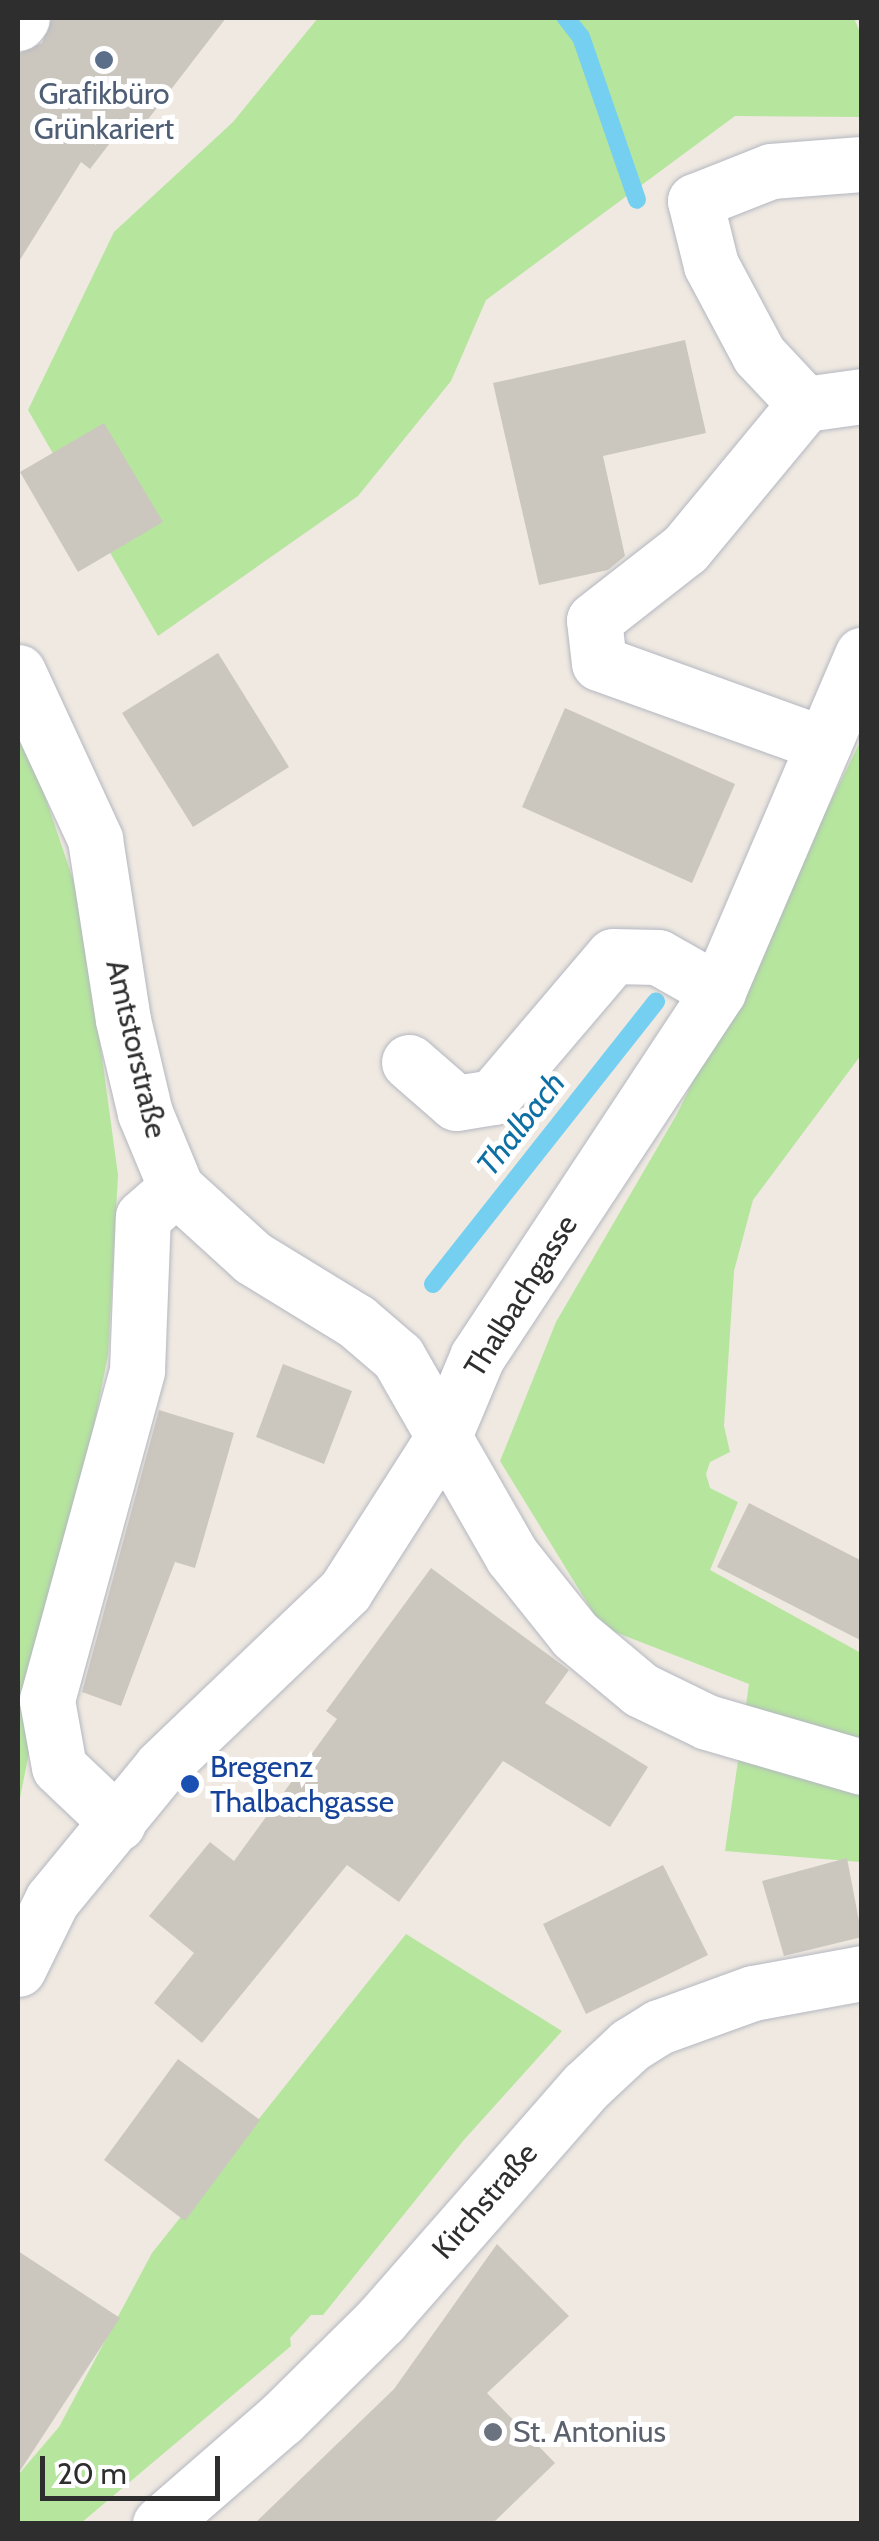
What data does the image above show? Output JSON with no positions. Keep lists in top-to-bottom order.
{
  "streets": {
    "street": ["Amtstorstraße", "Thalbachgasse", "Kirchstraße"]
  },
  "crossings": [
    ["Amtstorstraße", "Thalbachgasse"]
  ],
  "water": ["Thalbach"],
  "places": ["Grafikbüro Grünkariert", "Bregenz Thalbachgasse", "St. Antonius"],
  "scale_bar": "20 m"
}
